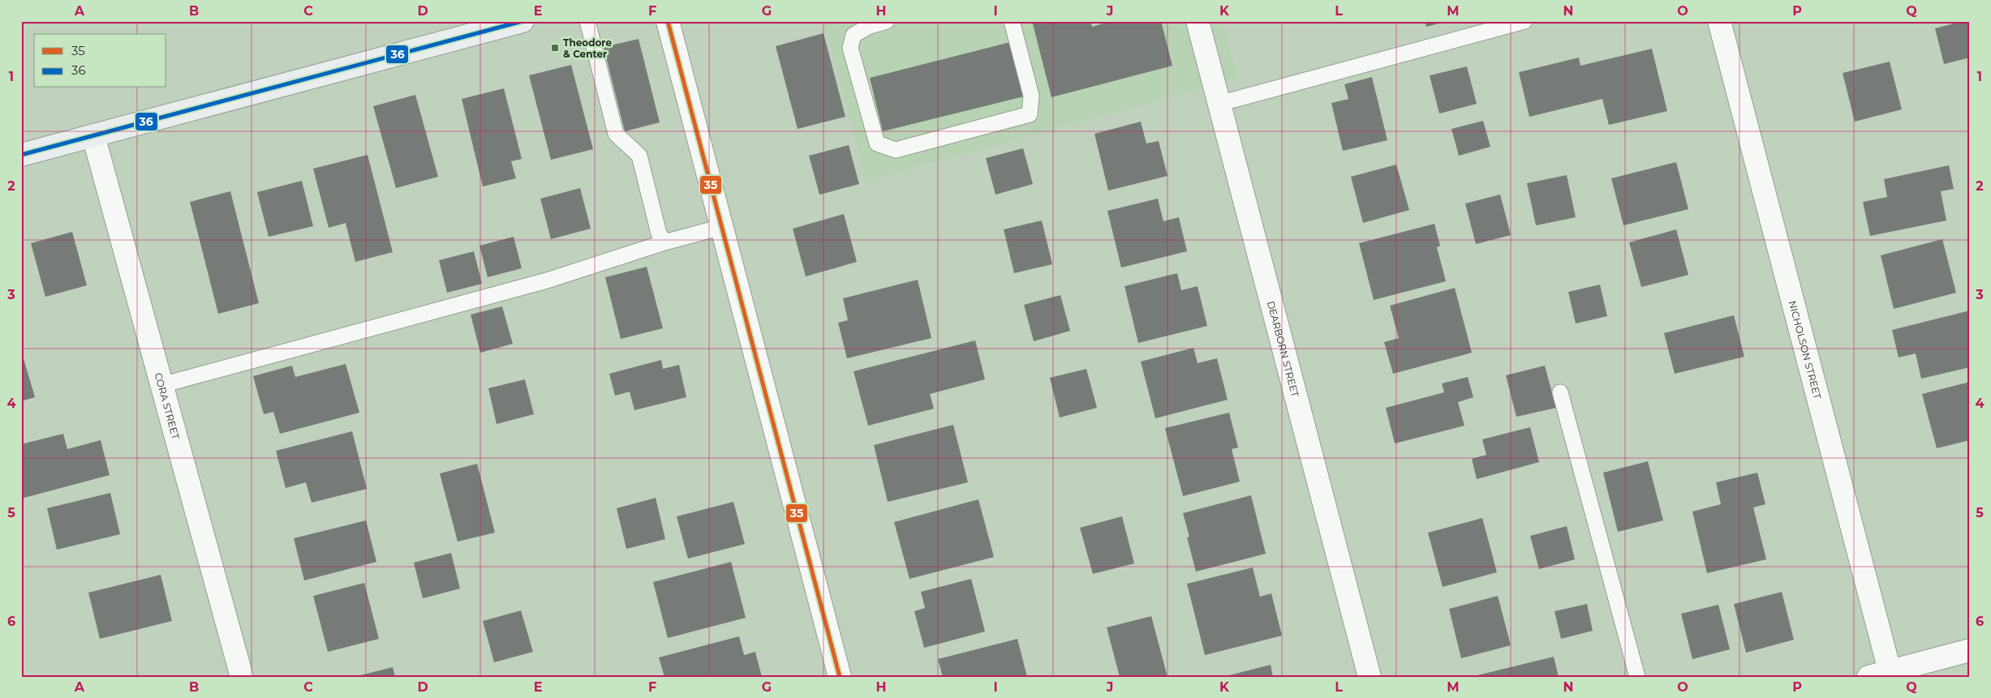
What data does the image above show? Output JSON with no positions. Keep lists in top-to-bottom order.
{
  "streets": {
    "street": ["DEARBORN STREET", "NICHOLSON STREET", "CORA STREET"]
  },
  "places": {
    "transit": ["Theodore & Center"]
  },
  "lines": ["transit line 35", "transit line 36"],
  "legend": ["35", "36"],
  "grid": {
    "columns": [
      "A",
      "B",
      "C",
      "D",
      "E",
      "F",
      "G",
      "H",
      "I",
      "J",
      "K",
      "L",
      "M",
      "N",
      "O",
      "P",
      "Q"
    ],
    "rows": [
      "1",
      "2",
      "3",
      "4",
      "5",
      "6"
    ]
  }
}
